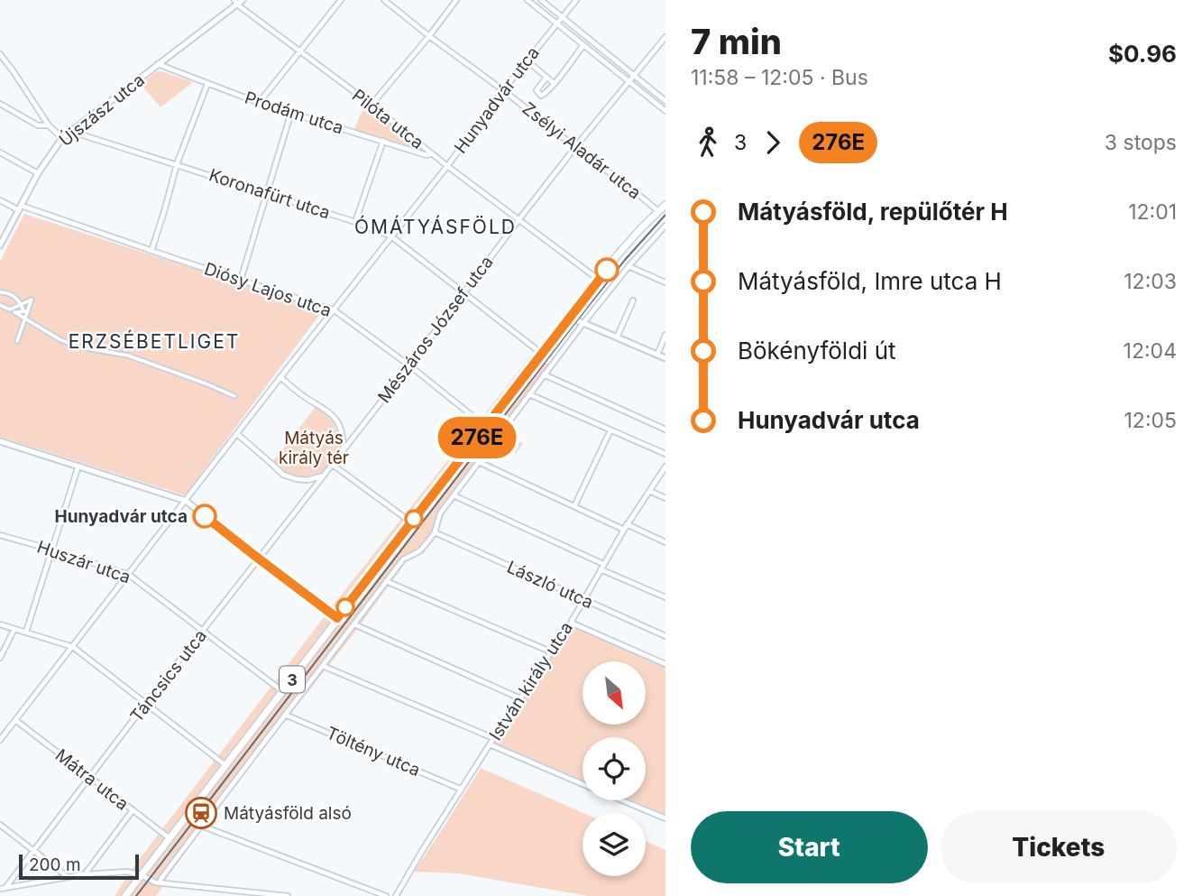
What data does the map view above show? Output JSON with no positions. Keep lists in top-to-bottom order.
{
  "streets": {
    "main road": ["3"],
    "street": [
      "Hunyadvár utca",
      "Újszász utca",
      "Prodám utca",
      "Pilóta utca",
      "Zsélyi Aladár utca",
      "Koronafürt utca",
      "Diósy Lajos utca",
      "Mészáros József utca",
      "Huszár utca",
      "László utca",
      "Táncsics utca",
      "István király utca",
      "Töltény utca",
      "Mátra utca"
    ]
  },
  "crossings": [
    ["Hunyadvár utca", "Pilóta utca"],
    ["Hunyadvár utca", "Zsélyi Aladár utca"],
    ["Hunyadvár utca", "Koronafürt utca"],
    ["Hunyadvár utca", "Diósy Lajos utca"],
    ["Hunyadvár utca", "Huszár utca"],
    ["Hunyadvár utca", "Mátra utca"],
    ["Újszász utca", "Prodám utca"],
    ["Újszász utca", "Pilóta utca"],
    ["Újszász utca", "Koronafürt utca"],
    ["Újszász utca", "Diósy Lajos utca"],
    ["Prodám utca", "Pilóta utca"],
    ["Pilóta utca", "Mészáros József utca"],
    ["Pilóta utca", "3"],
    ["Zsélyi Aladár utca", "Mészáros József utca"],
    ["Zsélyi Aladár utca", "3"],
    ["Koronafürt utca", "Mészáros József utca"],
    ["Koronafürt utca", "3"],
    ["Diósy Lajos utca", "Mészáros József utca"],
    ["Diósy Lajos utca", "3"],
    ["Mészáros József utca", "Táncsics utca"],
    ["Huszár utca", "Táncsics utca"],
    ["Huszár utca", "3"],
    ["László utca", "István király utca"],
    ["Táncsics utca", "Mátra utca"],
    ["3", "Mátra utca"],
    ["István király utca", "Töltény utca"]
  ],
  "districts": ["ÓMÁTYÁSFÖLD", "ERZSÉBETLIGET"],
  "parks": ["Mátyás király tér"],
  "places": {
    "other": ["Hunyadvár utca"],
    "station": ["Mátyásföld alsó"]
  },
  "lines": ["bus line 276E"],
  "scale_bar": "200 m",
  "north": "bottom right",
  "page": {
    "on_map": "276E",
    "heading": ["7 min", "11:58 – 12:05 · Bus", "$0.96"],
    "legs": ["3", "276E", "3 stops"],
    "list": [
      {
        "name": "Mátyásföld, repülőtér H",
        "value": "12:01"
      },
      {
        "name": "Mátyásföld, Imre utca H",
        "value": "12:03"
      },
      {
        "name": "Bökényföldi út",
        "value": "12:04"
      },
      {
        "name": "Hunyadvár utca",
        "value": "12:05"
      }
    ],
    "buttons": ["Start", "Tickets"],
    "scale": "200 m"
  }
}
